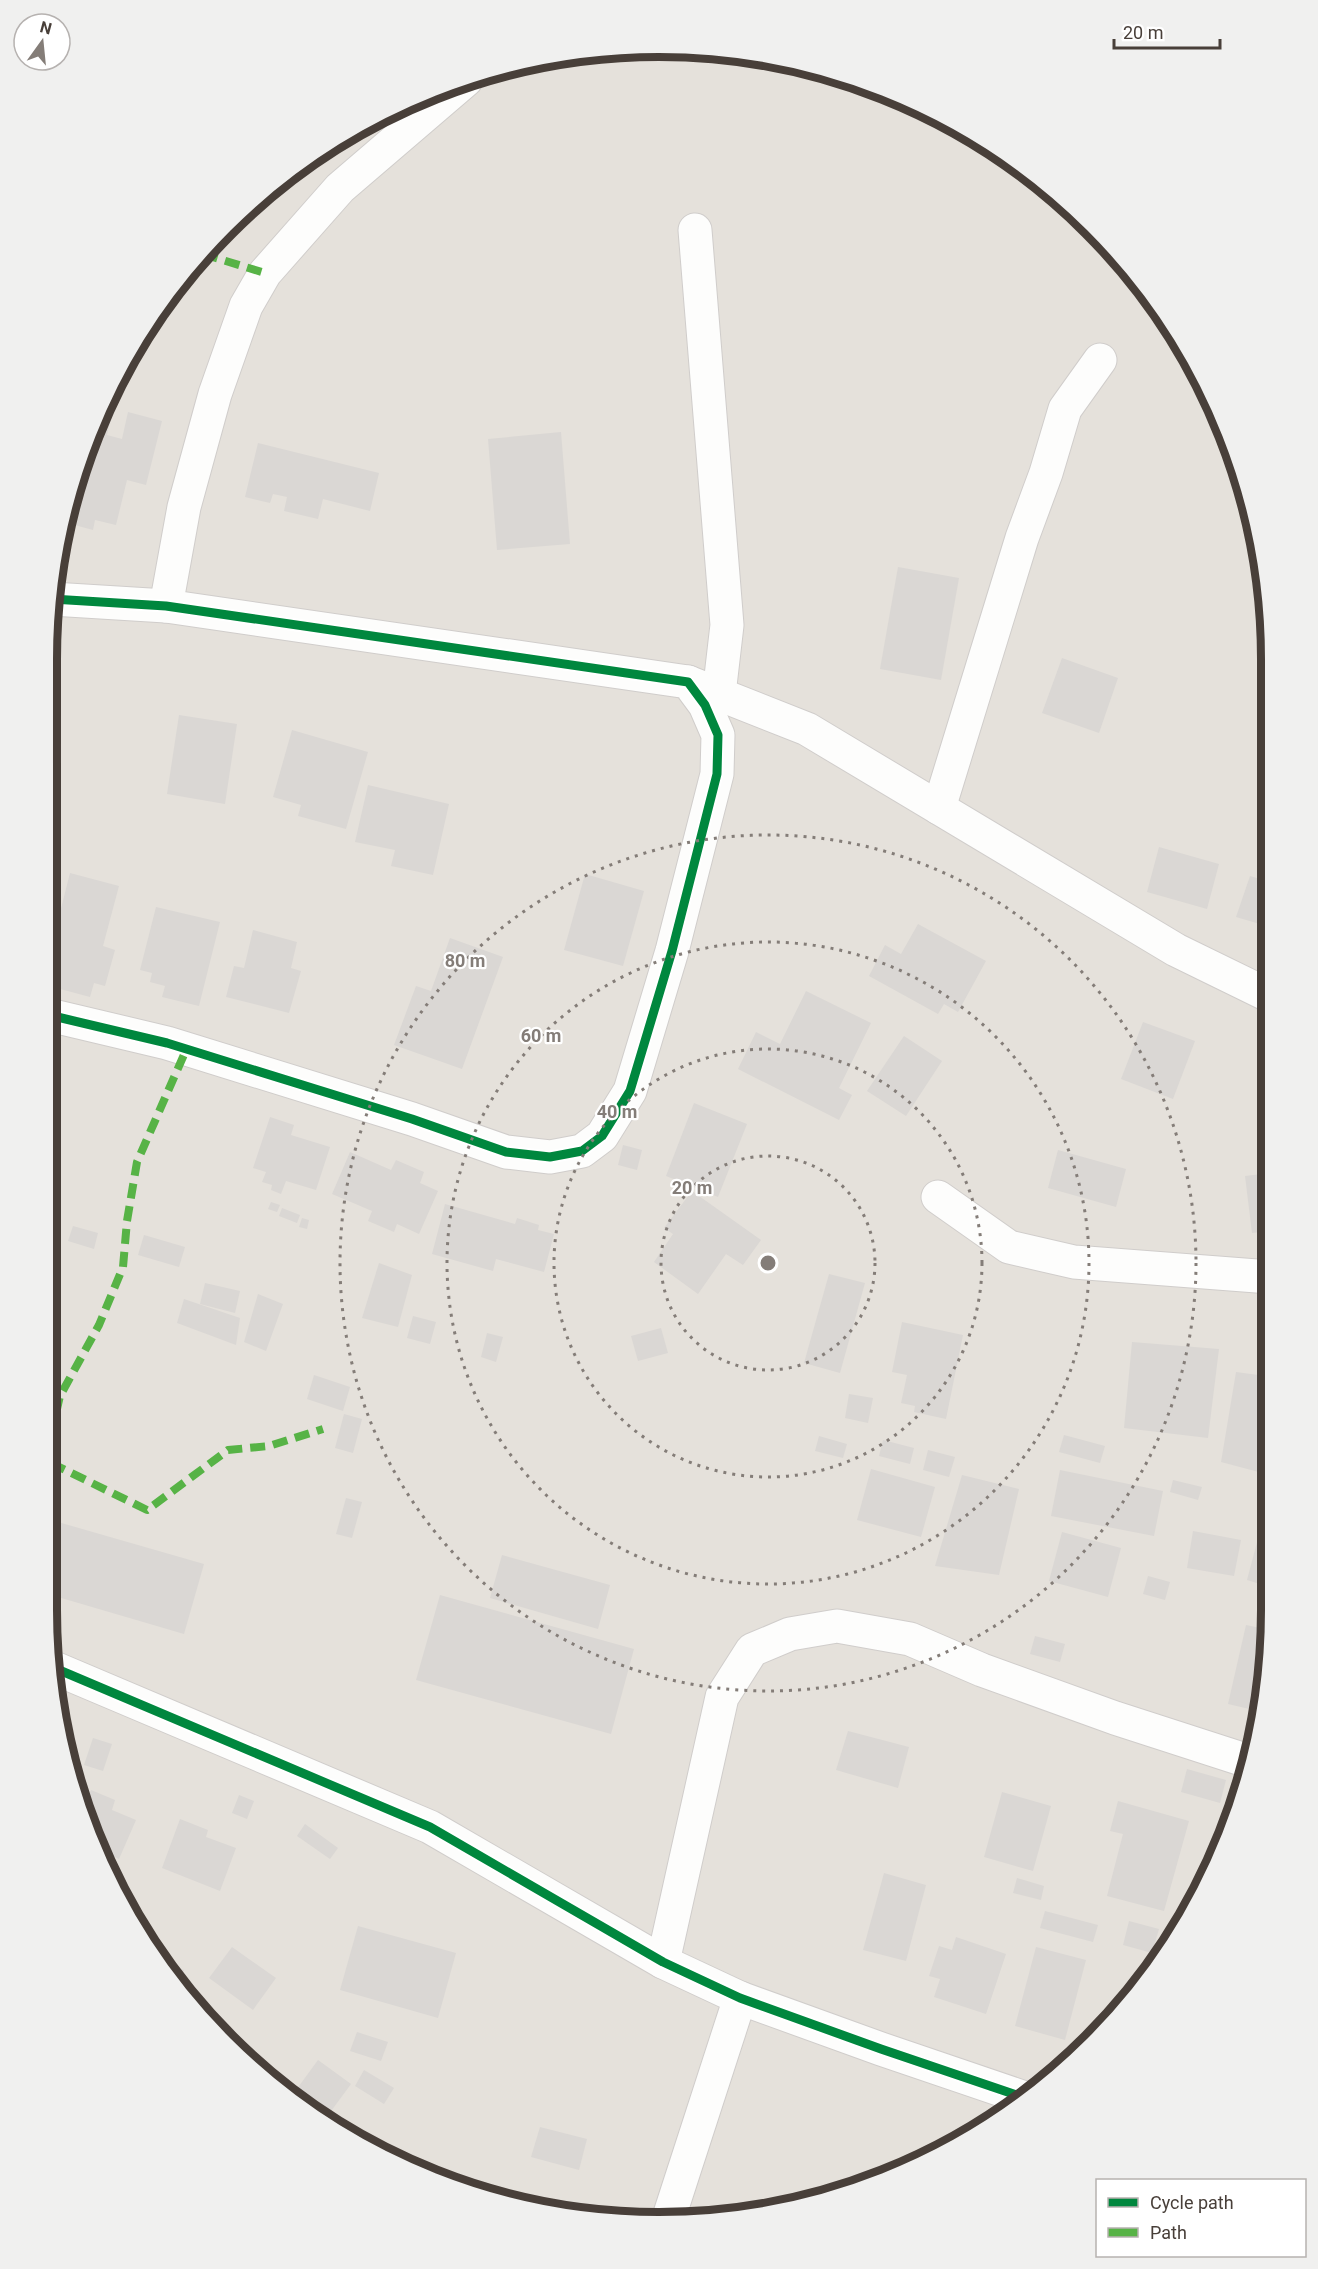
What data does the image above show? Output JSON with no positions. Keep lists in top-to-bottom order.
{
  "legend": ["Cycle path", "Path"],
  "scale_bar": "20 m",
  "north": "top",
  "rings": [
    "80 m",
    "60 m",
    "40 m",
    "20 m"
  ]
}
